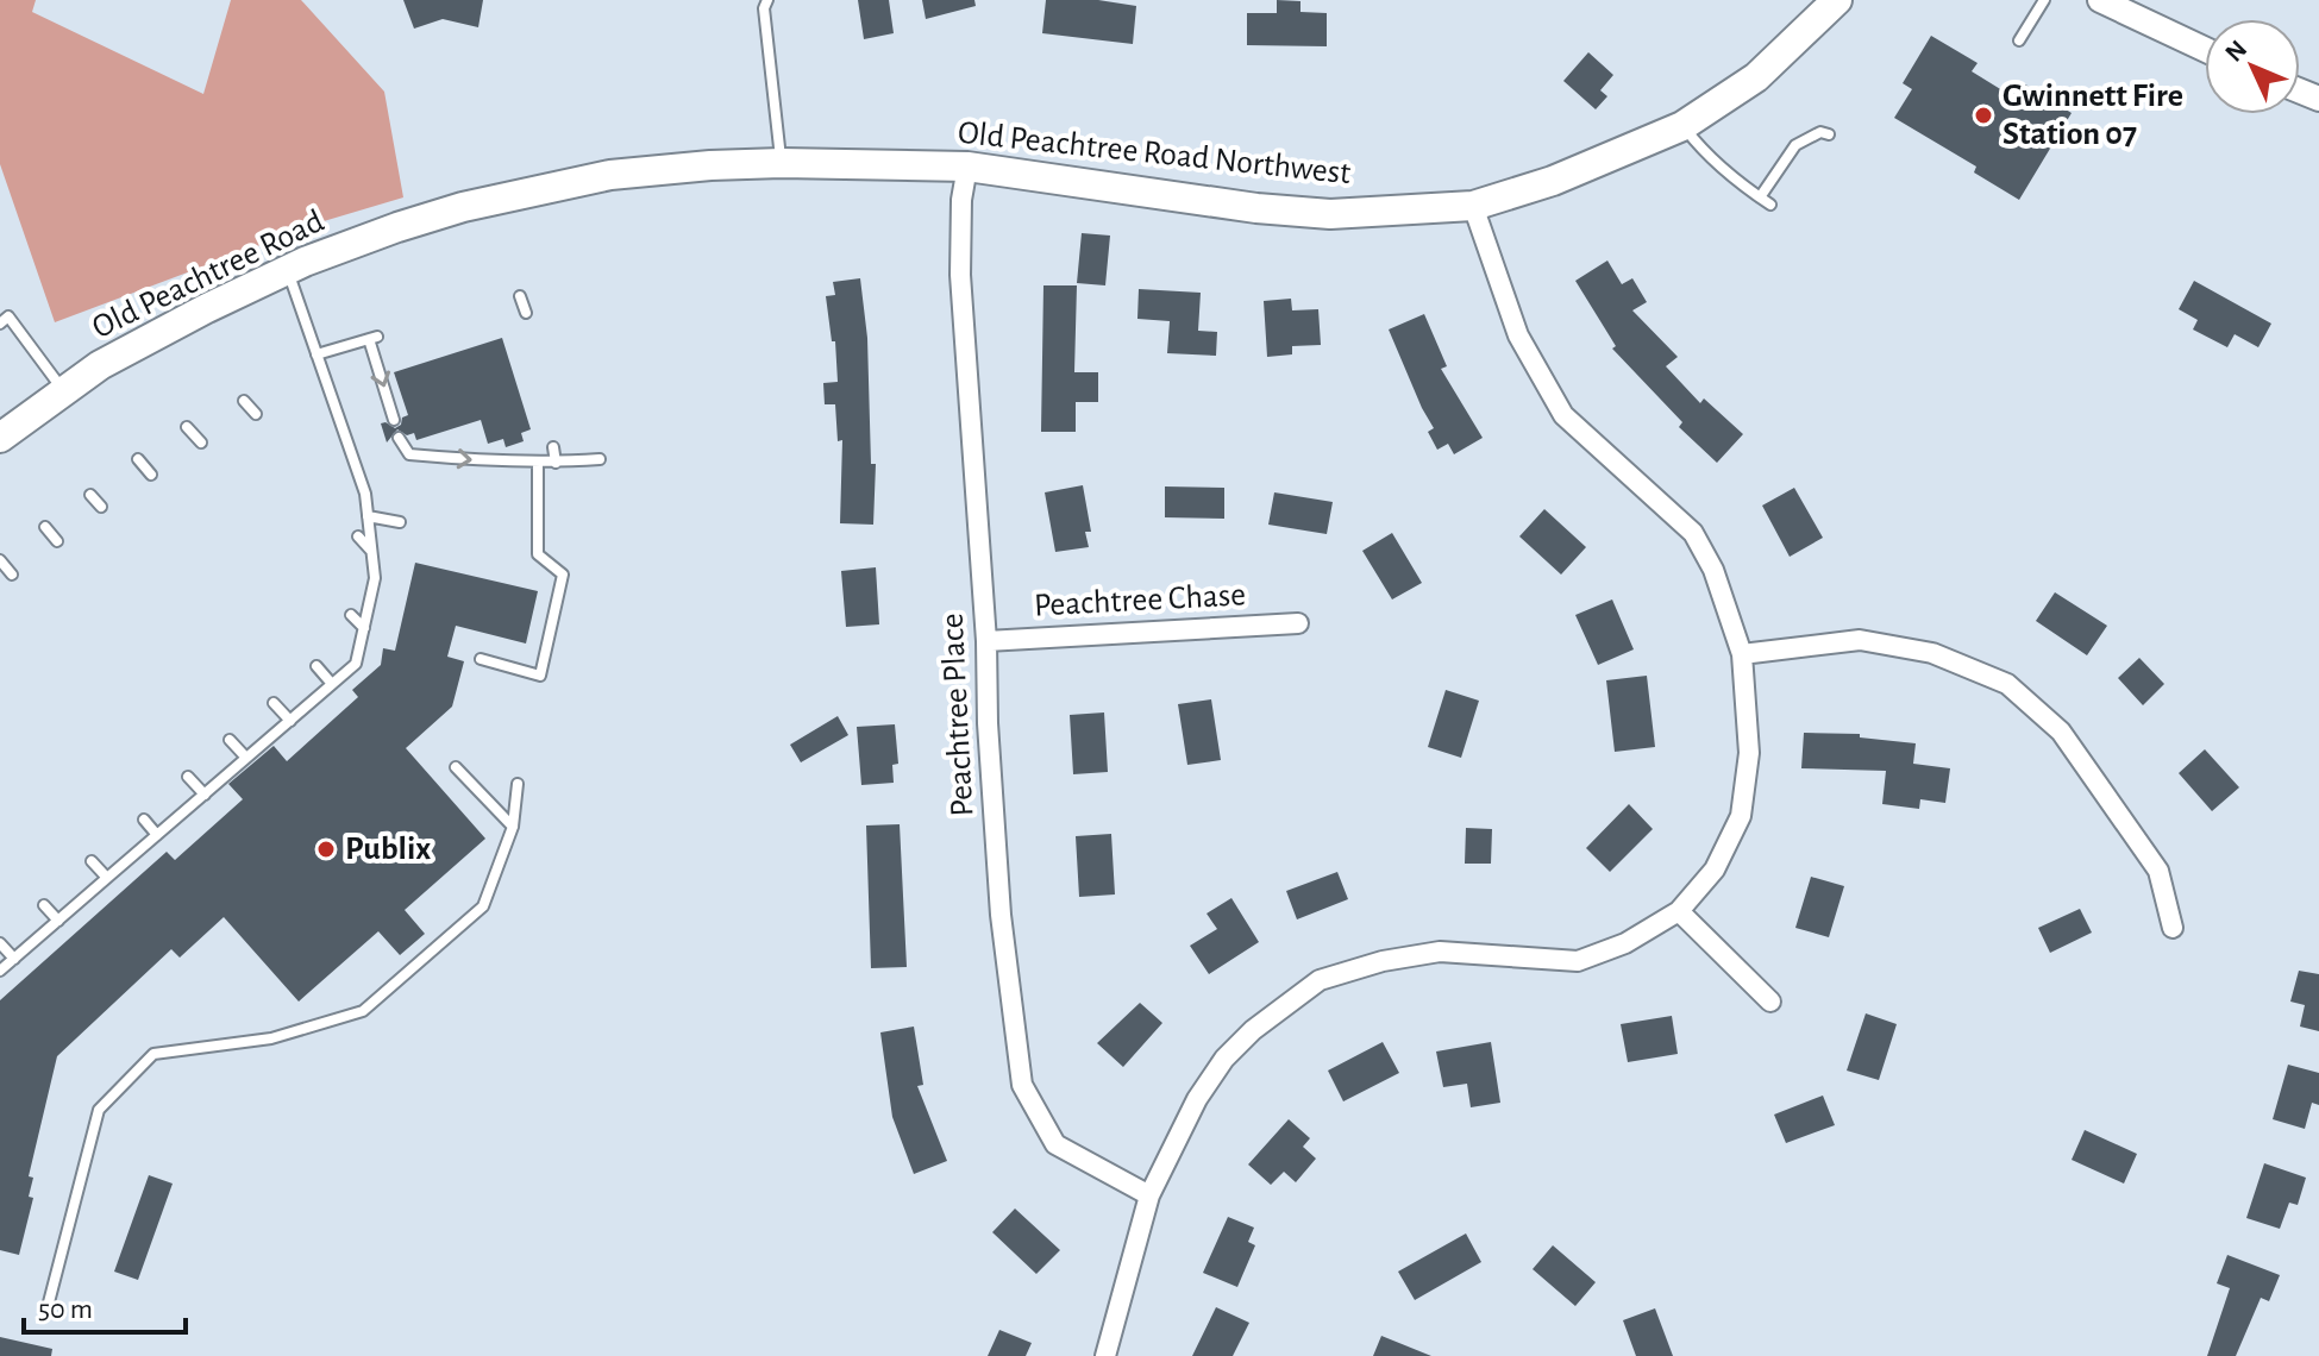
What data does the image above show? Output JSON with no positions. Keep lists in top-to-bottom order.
{
  "streets": {
    "main road": ["Old Peachtree Road Northwest", "Old Peachtree Road"],
    "street": ["Peachtree Chase", "Peachtree Place"]
  },
  "crossings": [
    ["Old Peachtree Road Northwest", "Old Peachtree Road"],
    ["Old Peachtree Road Northwest", "Peachtree Place"],
    ["Peachtree Chase", "Peachtree Place"]
  ],
  "places": ["Gwinnett Fire Station 07", "Publix"],
  "scale_bar": "50 m",
  "north": "top left"
}
